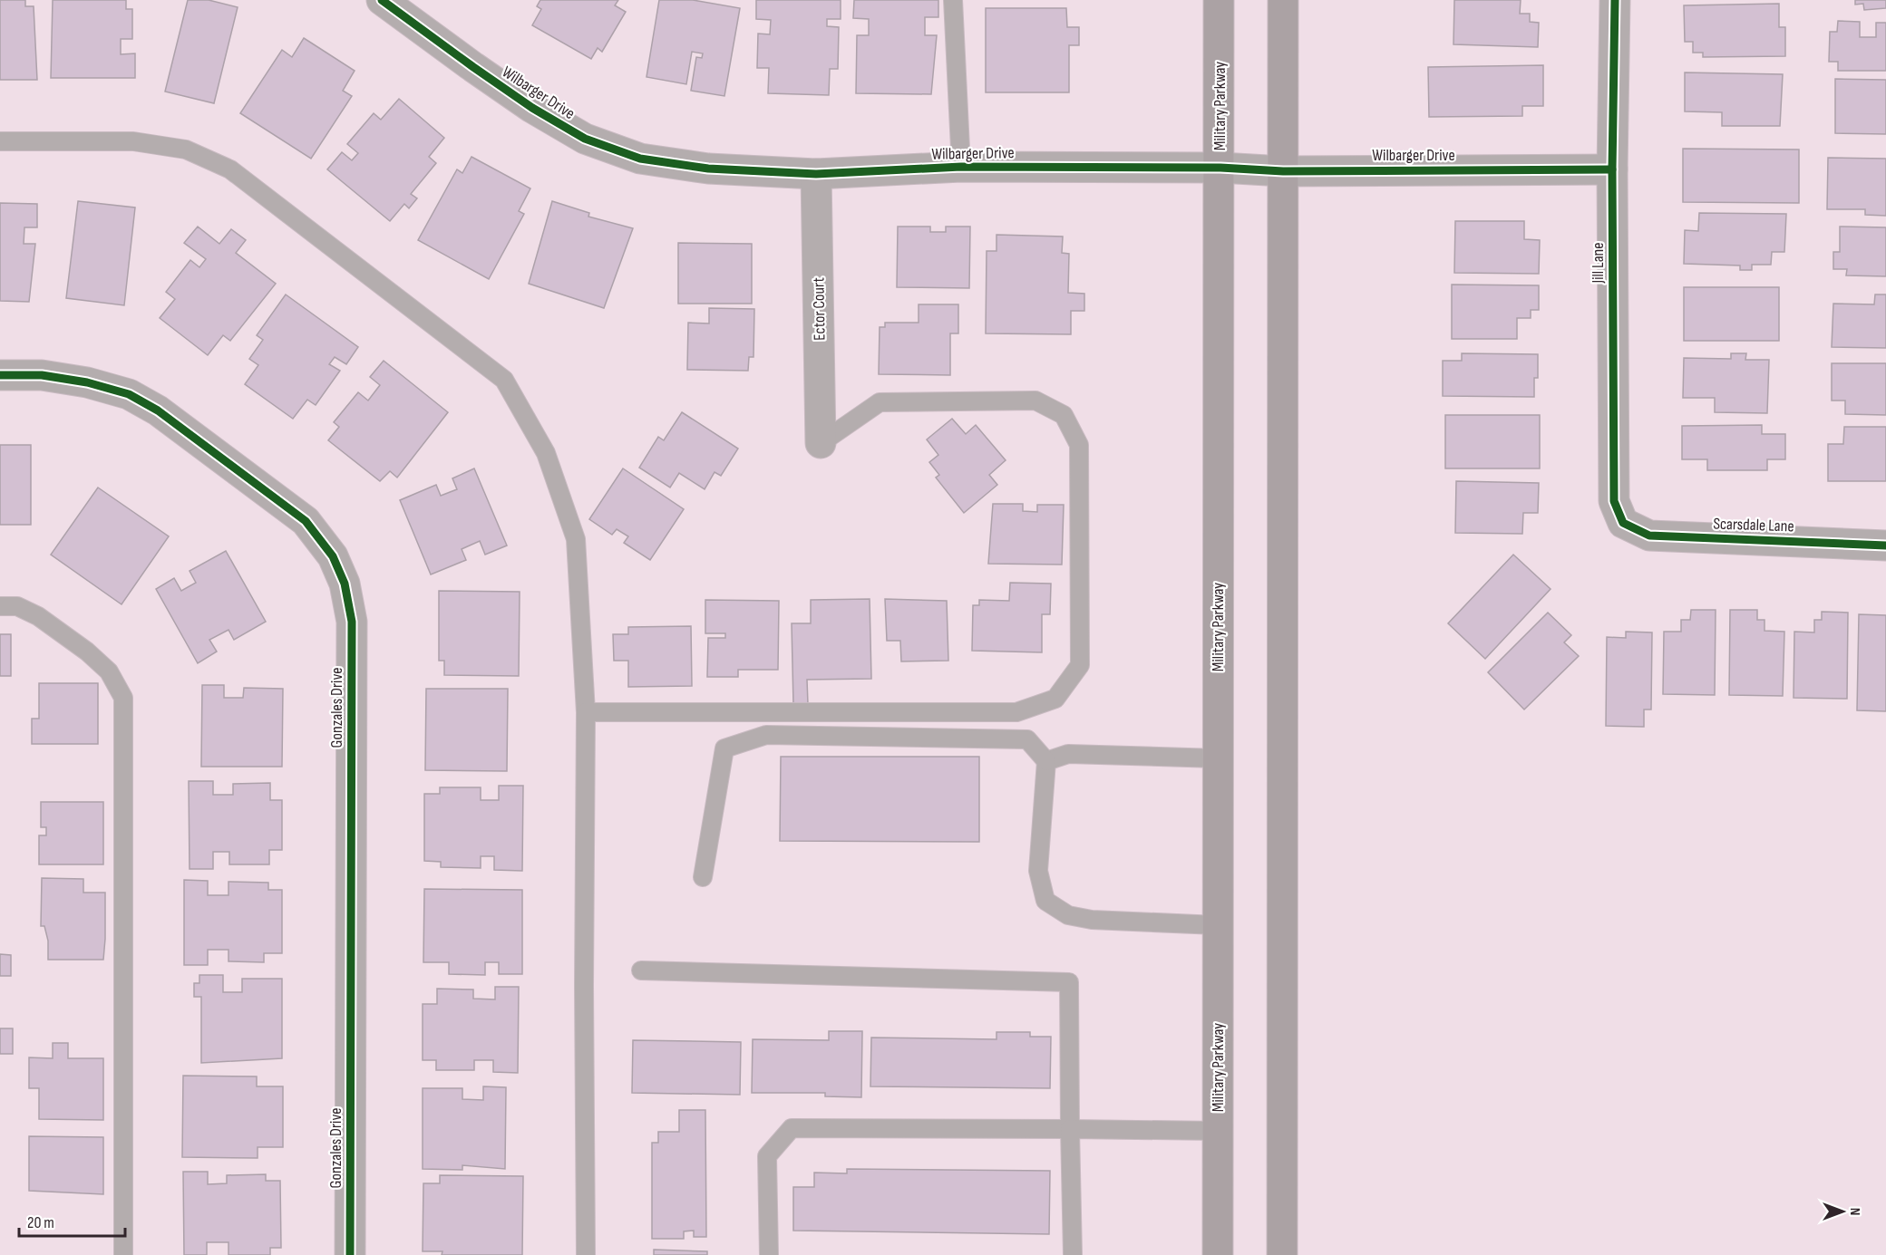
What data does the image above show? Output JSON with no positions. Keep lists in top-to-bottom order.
{
  "streets": {
    "main road": ["Military Parkway"],
    "street": [
      "Wilbarger Drive",
      "Jill Lane",
      "Ector Court",
      "Scarsdale Lane",
      "Gonzales Drive"
    ]
  },
  "crossings": [
    ["Wilbarger Drive", "Military Parkway"],
    ["Wilbarger Drive", "Jill Lane"],
    ["Wilbarger Drive", "Ector Court"],
    ["Jill Lane", "Scarsdale Lane"]
  ],
  "scale_bar": "20 m",
  "north": "right"
}
